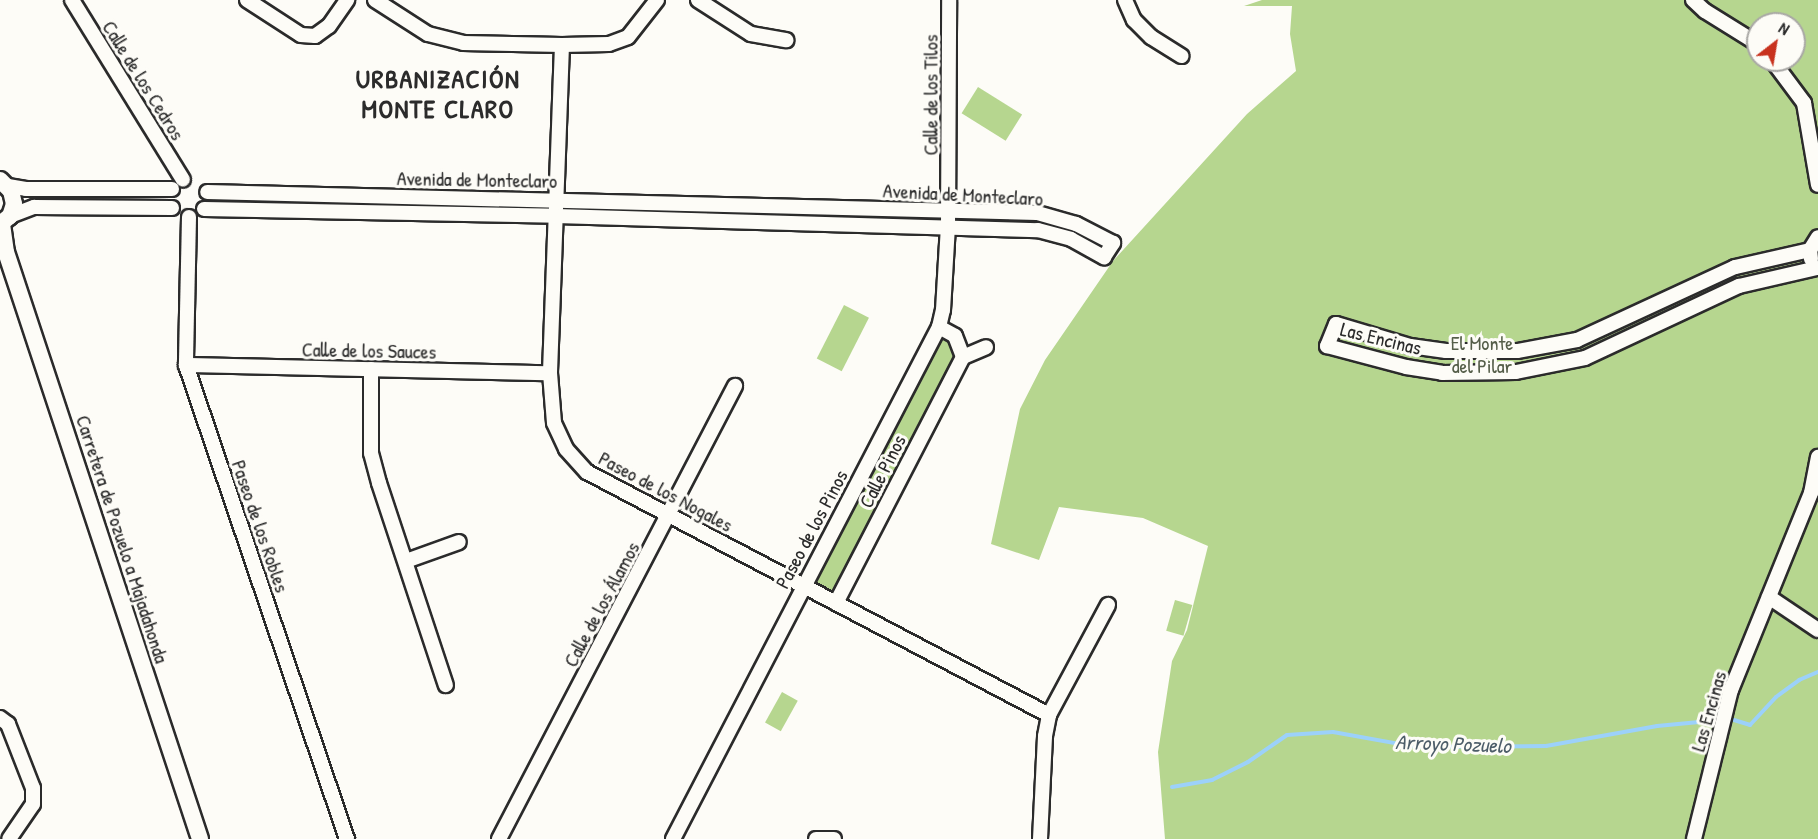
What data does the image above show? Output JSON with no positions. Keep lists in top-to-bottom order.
{
  "streets": {
    "street": [
      "Calle de los Cedros",
      "Calle de los Tilos",
      "Avenida de Monteclaro",
      "Las Encinas",
      "Calle de los Sauces",
      "Calle Pinos",
      "Paseo de los Nogales",
      "Paseo de los Robles",
      "Paseo de los Pinos",
      "Carretera de Pozuelo a Majadahonda",
      "Calle de los Álamos"
    ]
  },
  "crossings": [
    ["Calle de los Cedros", "Avenida de Monteclaro"],
    ["Calle de los Cedros", "Paseo de los Robles"],
    ["Calle de los Tilos", "Avenida de Monteclaro"],
    ["Calle de los Tilos", "Paseo de los Pinos"],
    ["Avenida de Monteclaro", "Paseo de los Nogales"],
    ["Avenida de Monteclaro", "Paseo de los Robles"],
    ["Avenida de Monteclaro", "Paseo de los Pinos"],
    ["Calle de los Sauces", "Paseo de los Nogales"],
    ["Calle de los Sauces", "Paseo de los Robles"],
    ["Calle Pinos", "Paseo de los Nogales"],
    ["Paseo de los Nogales", "Paseo de los Pinos"],
    ["Paseo de los Nogales", "Calle de los Álamos"]
  ],
  "districts": ["URBANIZACIÓN MONTE CLARO"],
  "water": ["Arroyo Pozuelo"],
  "parks": ["El Monte del Pilar"],
  "north": "top right"
}
